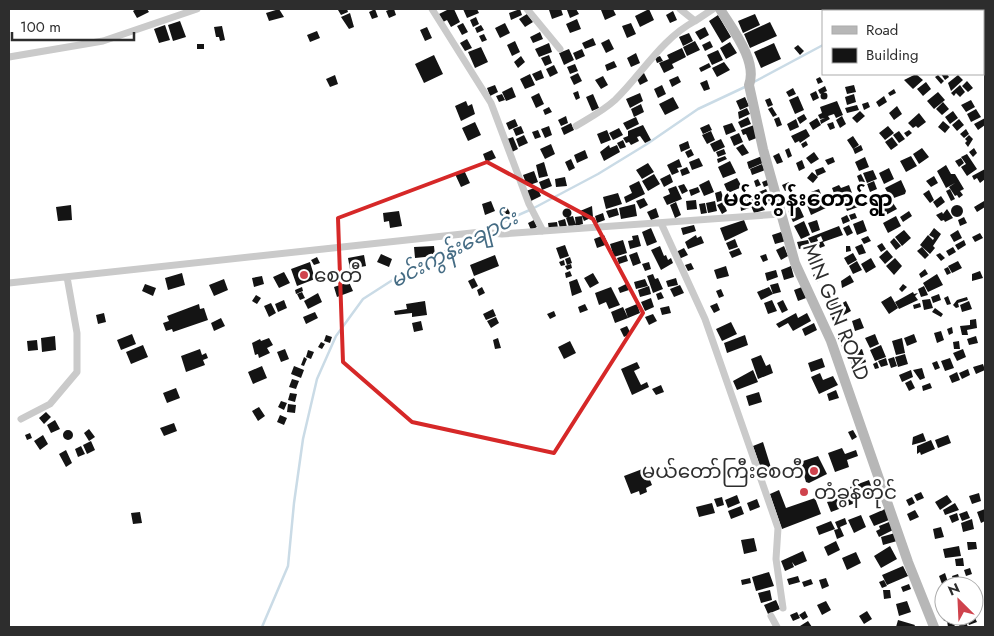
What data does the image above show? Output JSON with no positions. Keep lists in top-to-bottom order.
{
  "streets": {
    "street": ["MIN GUN ROAD"]
  },
  "districts": ["မင်းကွန်းတောင်ရွာ"],
  "water": ["မင်းကွန်းချောင်း"],
  "places": ["စေတီ", "မယ်တော်ကြီးစေတီ", "တံခွန်တိုင်"],
  "legend": ["Road", "Building"],
  "scale_bar": "100 m",
  "north": "top left"
}
